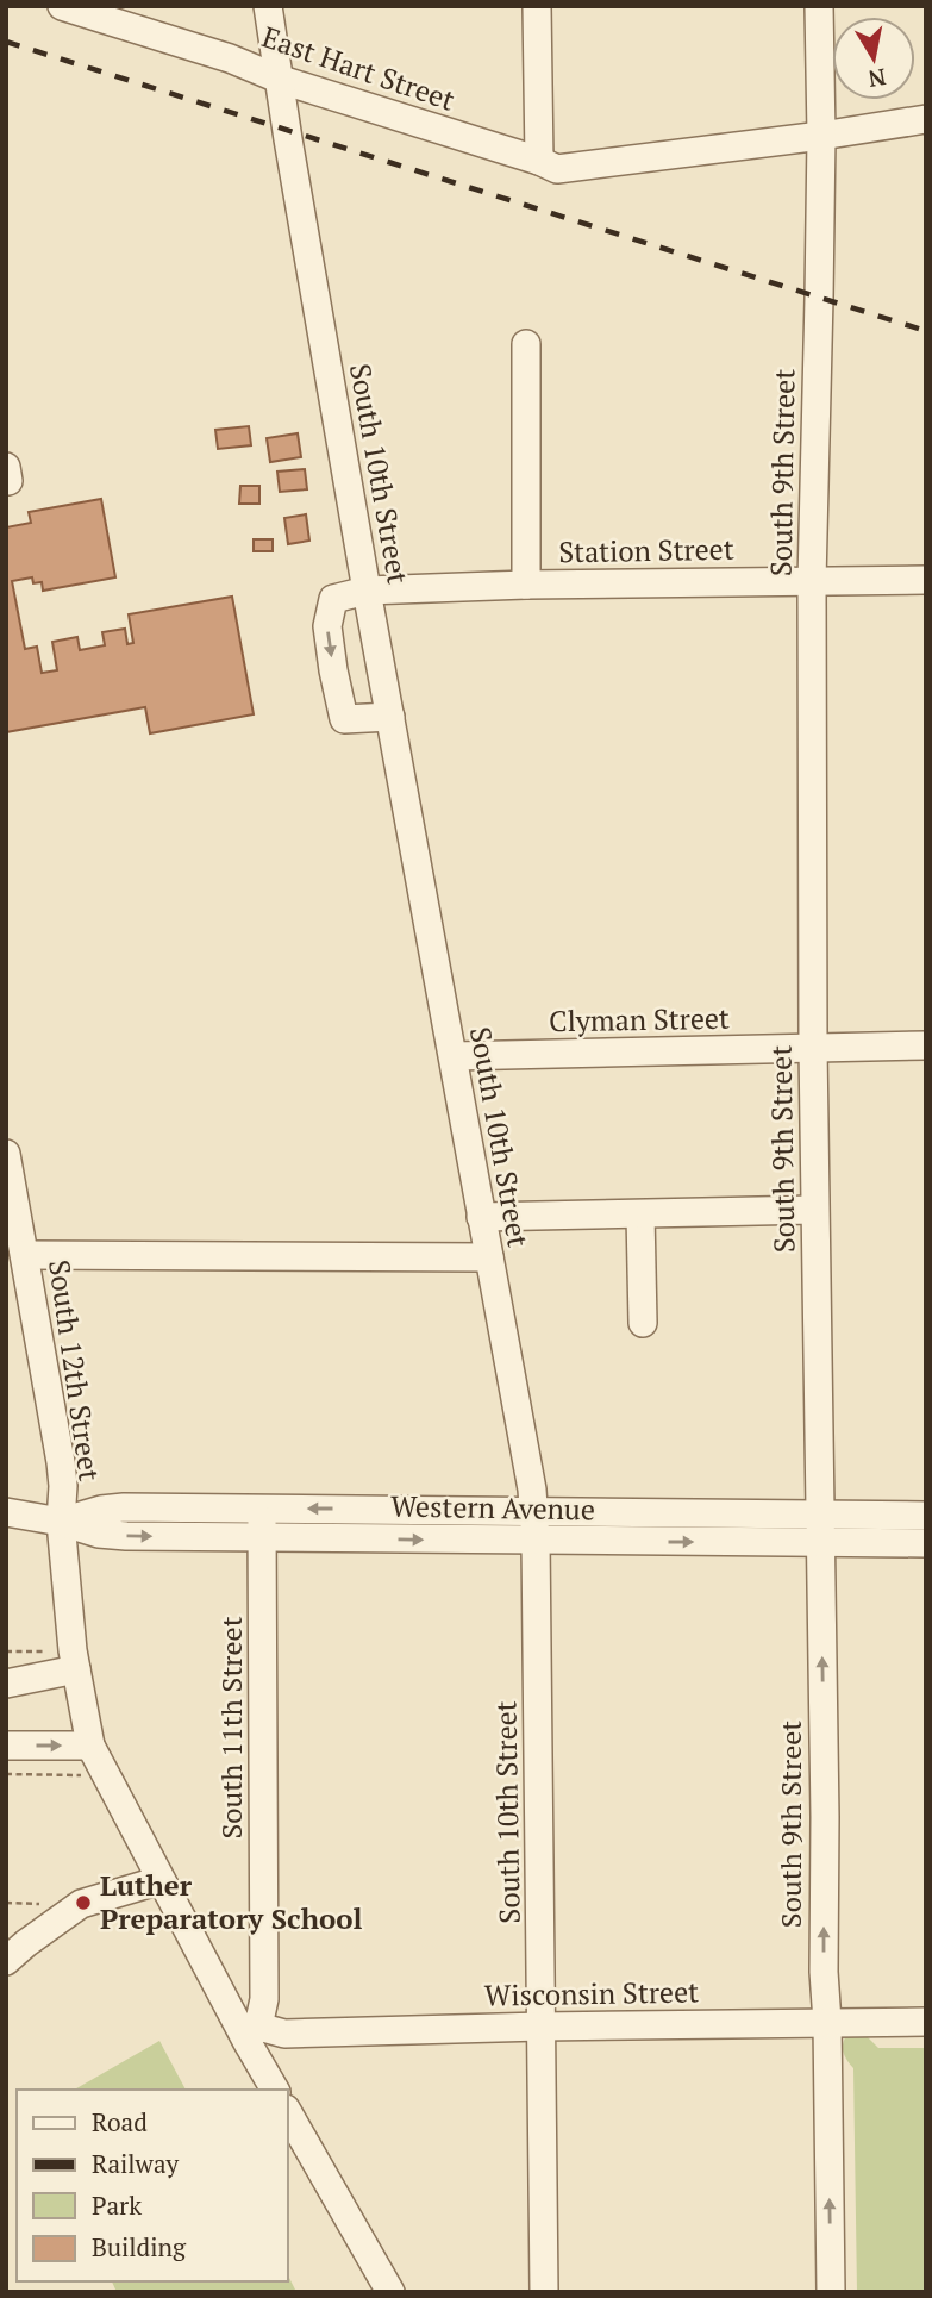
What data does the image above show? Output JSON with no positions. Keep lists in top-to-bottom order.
{
  "streets": {
    "street": [
      "East Hart Street",
      "South 9th Street",
      "South 10th Street",
      "Station Street",
      "Clyman Street",
      "South 12th Street",
      "Western Avenue",
      "South 11th Street",
      "Wisconsin Street"
    ]
  },
  "crossings": [
    ["East Hart Street", "South 9th Street"],
    ["East Hart Street", "South 10th Street"],
    ["South 9th Street", "Station Street"],
    ["South 9th Street", "Clyman Street"],
    ["South 9th Street", "Western Avenue"],
    ["South 9th Street", "Wisconsin Street"],
    ["South 10th Street", "Station Street"],
    ["South 10th Street", "Clyman Street"],
    ["South 10th Street", "Western Avenue"],
    ["South 10th Street", "Wisconsin Street"],
    ["South 12th Street", "Western Avenue"],
    ["South 12th Street", "South 11th Street"],
    ["South 12th Street", "Wisconsin Street"],
    ["Western Avenue", "South 11th Street"],
    ["South 11th Street", "Wisconsin Street"]
  ],
  "places": ["Luther Preparatory School"],
  "legend": [
    "Road",
    "Railway",
    "Park",
    "Building"
  ],
  "north": "bottom"
}
